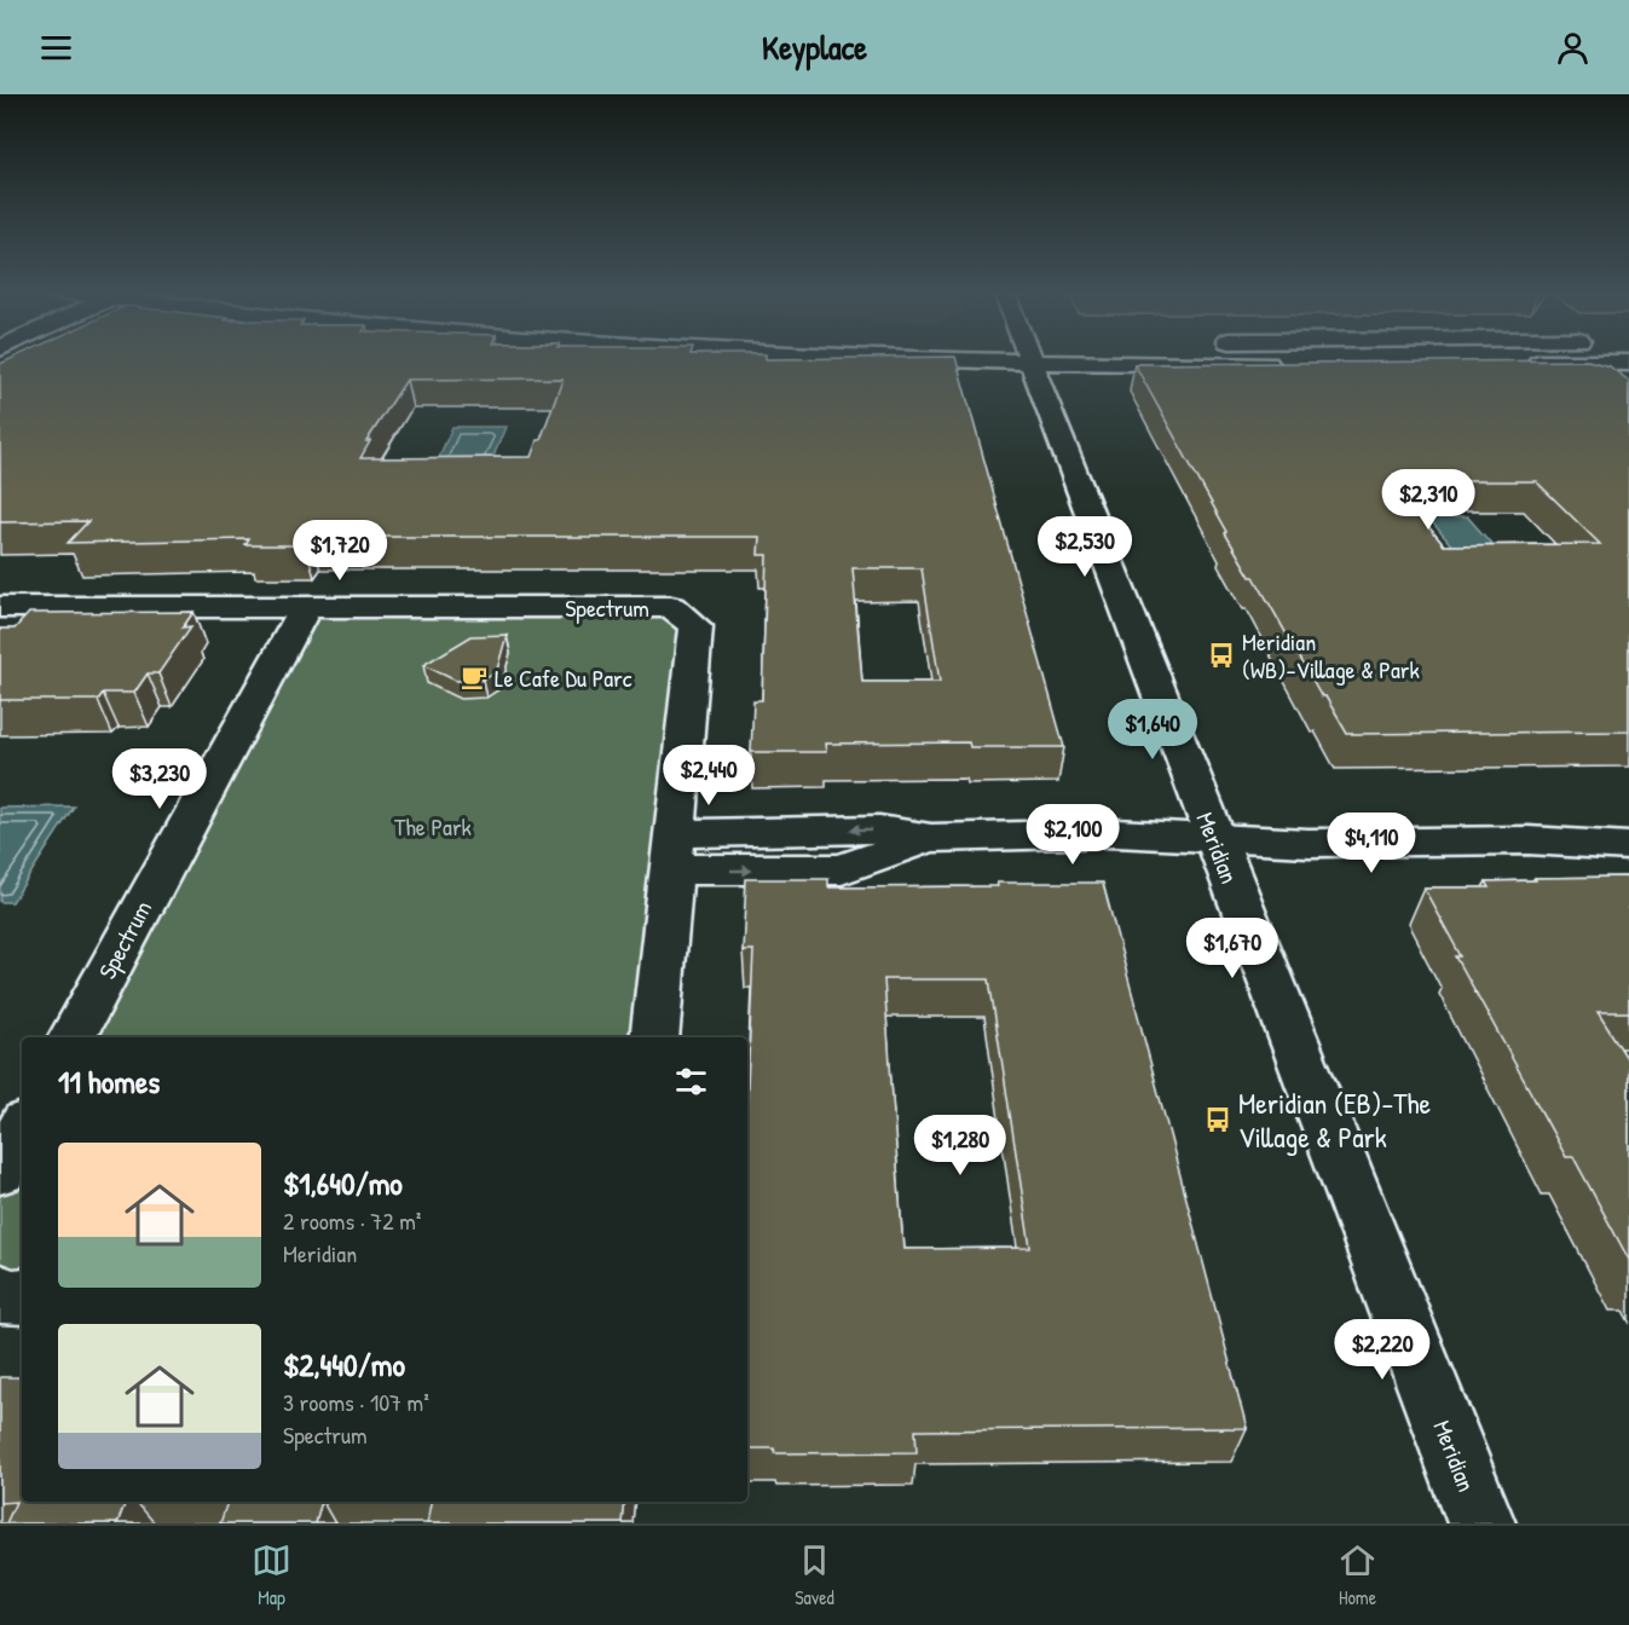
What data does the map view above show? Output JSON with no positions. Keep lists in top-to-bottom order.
{
  "streets": {
    "street": ["Spectrum", "Meridian"]
  },
  "parks": ["The Park"],
  "places": {
    "bus stop": ["Meridian (WB)-Village & Park", "Meridian (EB)-The Village & Park"],
    "cafe": ["Le Cafe Du Parc"]
  },
  "page": {
    "header": "Keyplace",
    "price": [
      "$2,310",
      "$2,530",
      "$1,720",
      "$1,640",
      "$2,440",
      "$3,230",
      "$2,100",
      "$4,110",
      "$1,670",
      "$1,280",
      "$2,220"
    ],
    "heading": "11 homes",
    "list": [
      {
        "name": "$1,640/mo",
        "note": "2 rooms · 72 m² · Meridian"
      },
      {
        "name": "$2,440/mo",
        "note": "3 rooms · 107 m² · Spectrum"
      }
    ],
    "tabs": ["Map", "Saved", "Home"]
  }
}
